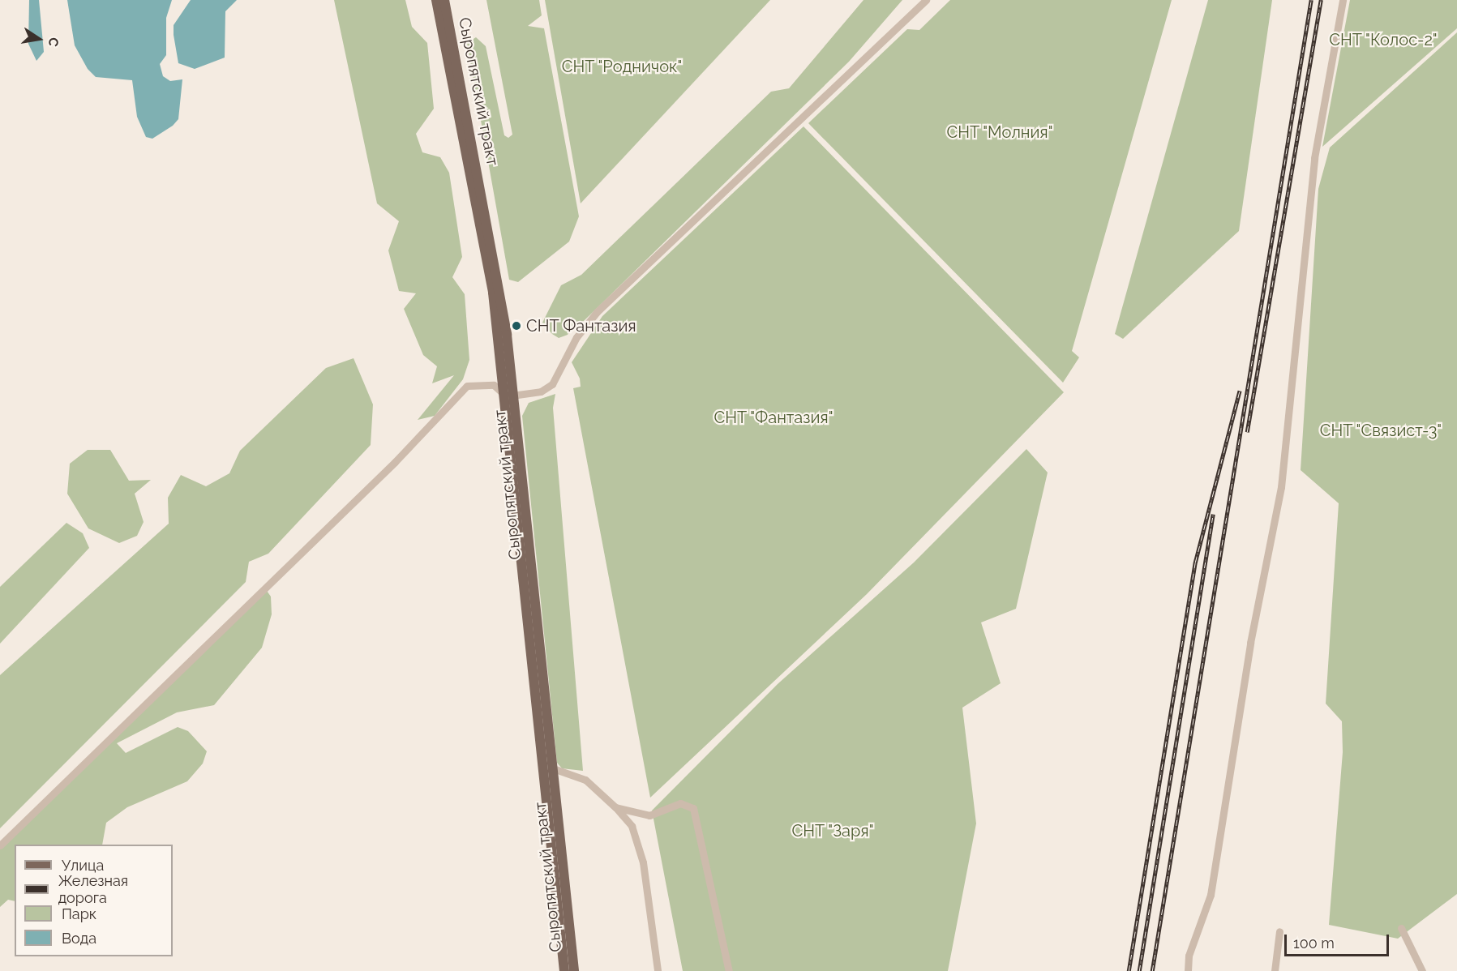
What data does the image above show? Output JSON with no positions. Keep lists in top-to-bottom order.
{
  "streets": {
    "main road": ["Сыропятский тракт"]
  },
  "parks": [
    "СНТ \"Колос-2\"",
    "СНТ \"Родничок\"",
    "СНТ \"Молния\"",
    "СНТ \"Фантазия\"",
    "СНТ \"Связист-3\"",
    "СНТ \"Заря\""
  ],
  "places": ["СНТ Фантазия"],
  "legend": [
    "Улица",
    "Железная дорога",
    "Парк",
    "Вода"
  ],
  "scale_bar": "100 m",
  "north": "right"
}
